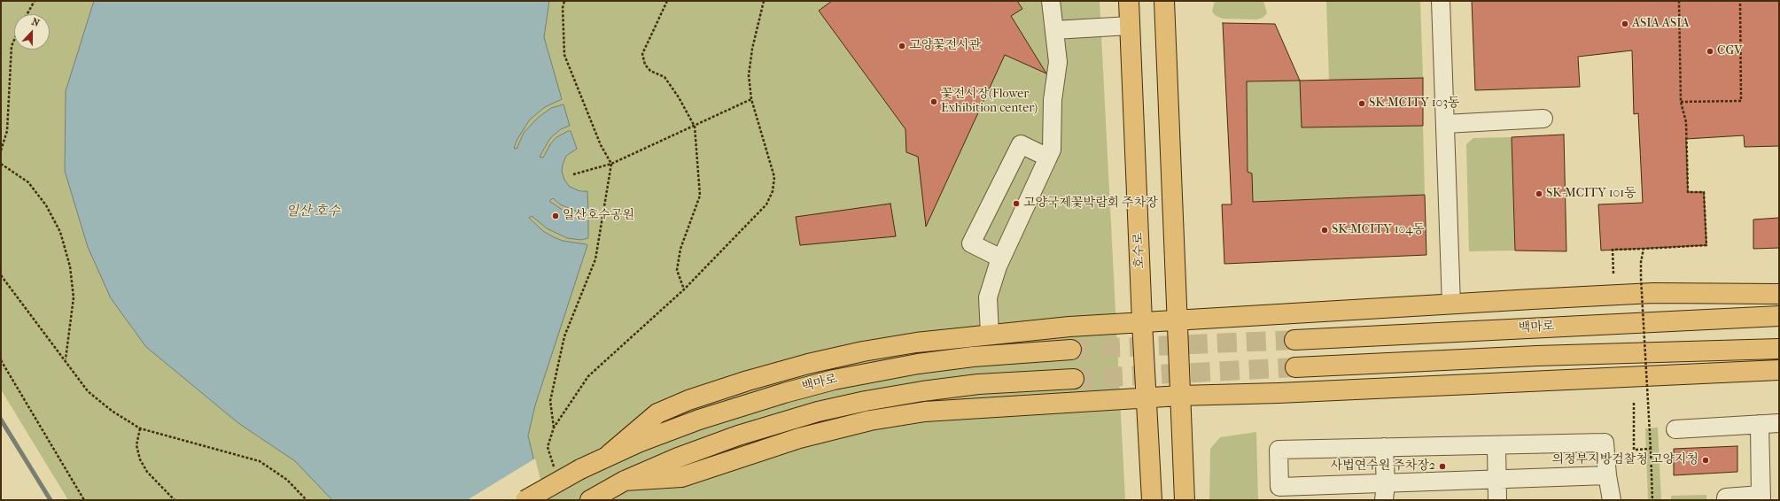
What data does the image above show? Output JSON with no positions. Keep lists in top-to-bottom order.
{
  "streets": {
    "main road": ["호수로", "백마로"]
  },
  "water": ["일산 호수"],
  "places": [
    "ASIA ASIA",
    "고양꽃전시관",
    "CGV",
    "꽃전시장(Flower Exhibition center)",
    "SK-MCITY 103동",
    "SK-MCITY 101동",
    "고양국제꽃박람회 주차장",
    "일산호수공원",
    "SK-MCITY 104동",
    "의정부지방검찰청 고양지청",
    "사법연수원 주차장2"
  ],
  "north": "top"
}
